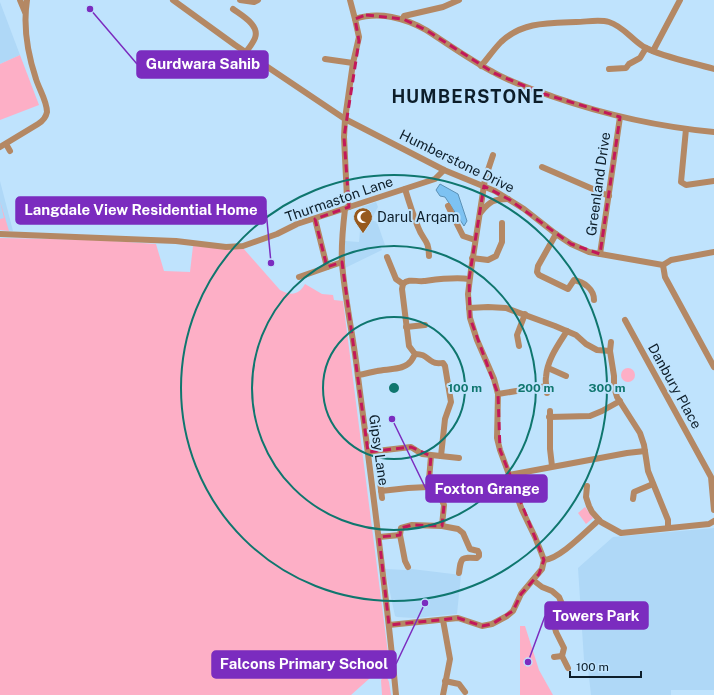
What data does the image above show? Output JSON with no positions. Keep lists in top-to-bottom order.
{
  "streets": {
    "street": [
      "Humberstone Drive",
      "Greenland Drive",
      "Thurmaston Lane",
      "Danbury Place",
      "Gipsy Lane"
    ]
  },
  "crossings": [
    ["Humberstone Drive", "Greenland Drive"],
    ["Humberstone Drive", "Thurmaston Lane"],
    ["Humberstone Drive", "Gipsy Lane"],
    ["Thurmaston Lane", "Gipsy Lane"]
  ],
  "districts": ["HUMBERSTONE"],
  "places": {
    "other": [
      "Gurdwara Sahib",
      "Langdale View Residential Home",
      "Foxton Grange",
      "Falcons Primary School",
      "Towers Park"
    ],
    "mosque": ["Darul Arqam"]
  },
  "scale_bar": "100 m",
  "rings": ["100 m", "200 m", "300 m"]
}
